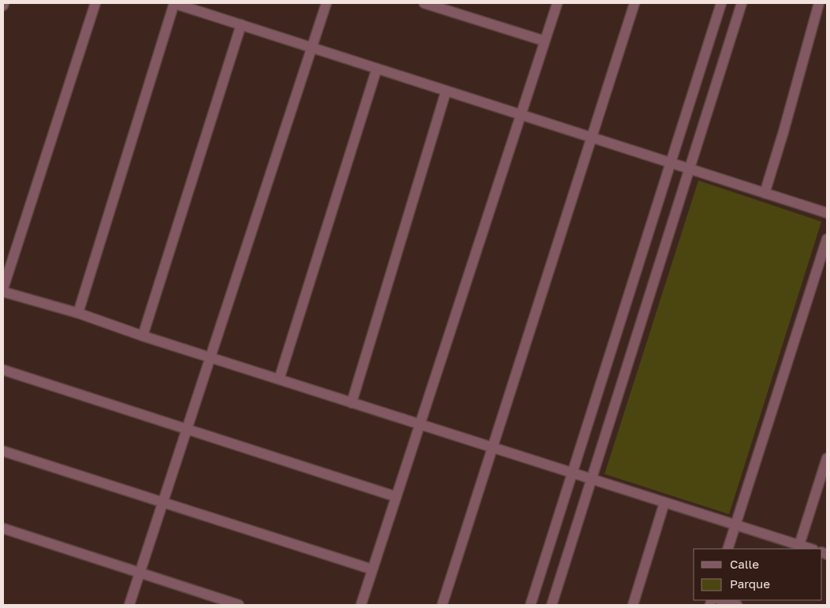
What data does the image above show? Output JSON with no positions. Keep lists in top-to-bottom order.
{
  "legend": ["Calle", "Parque"]
}
